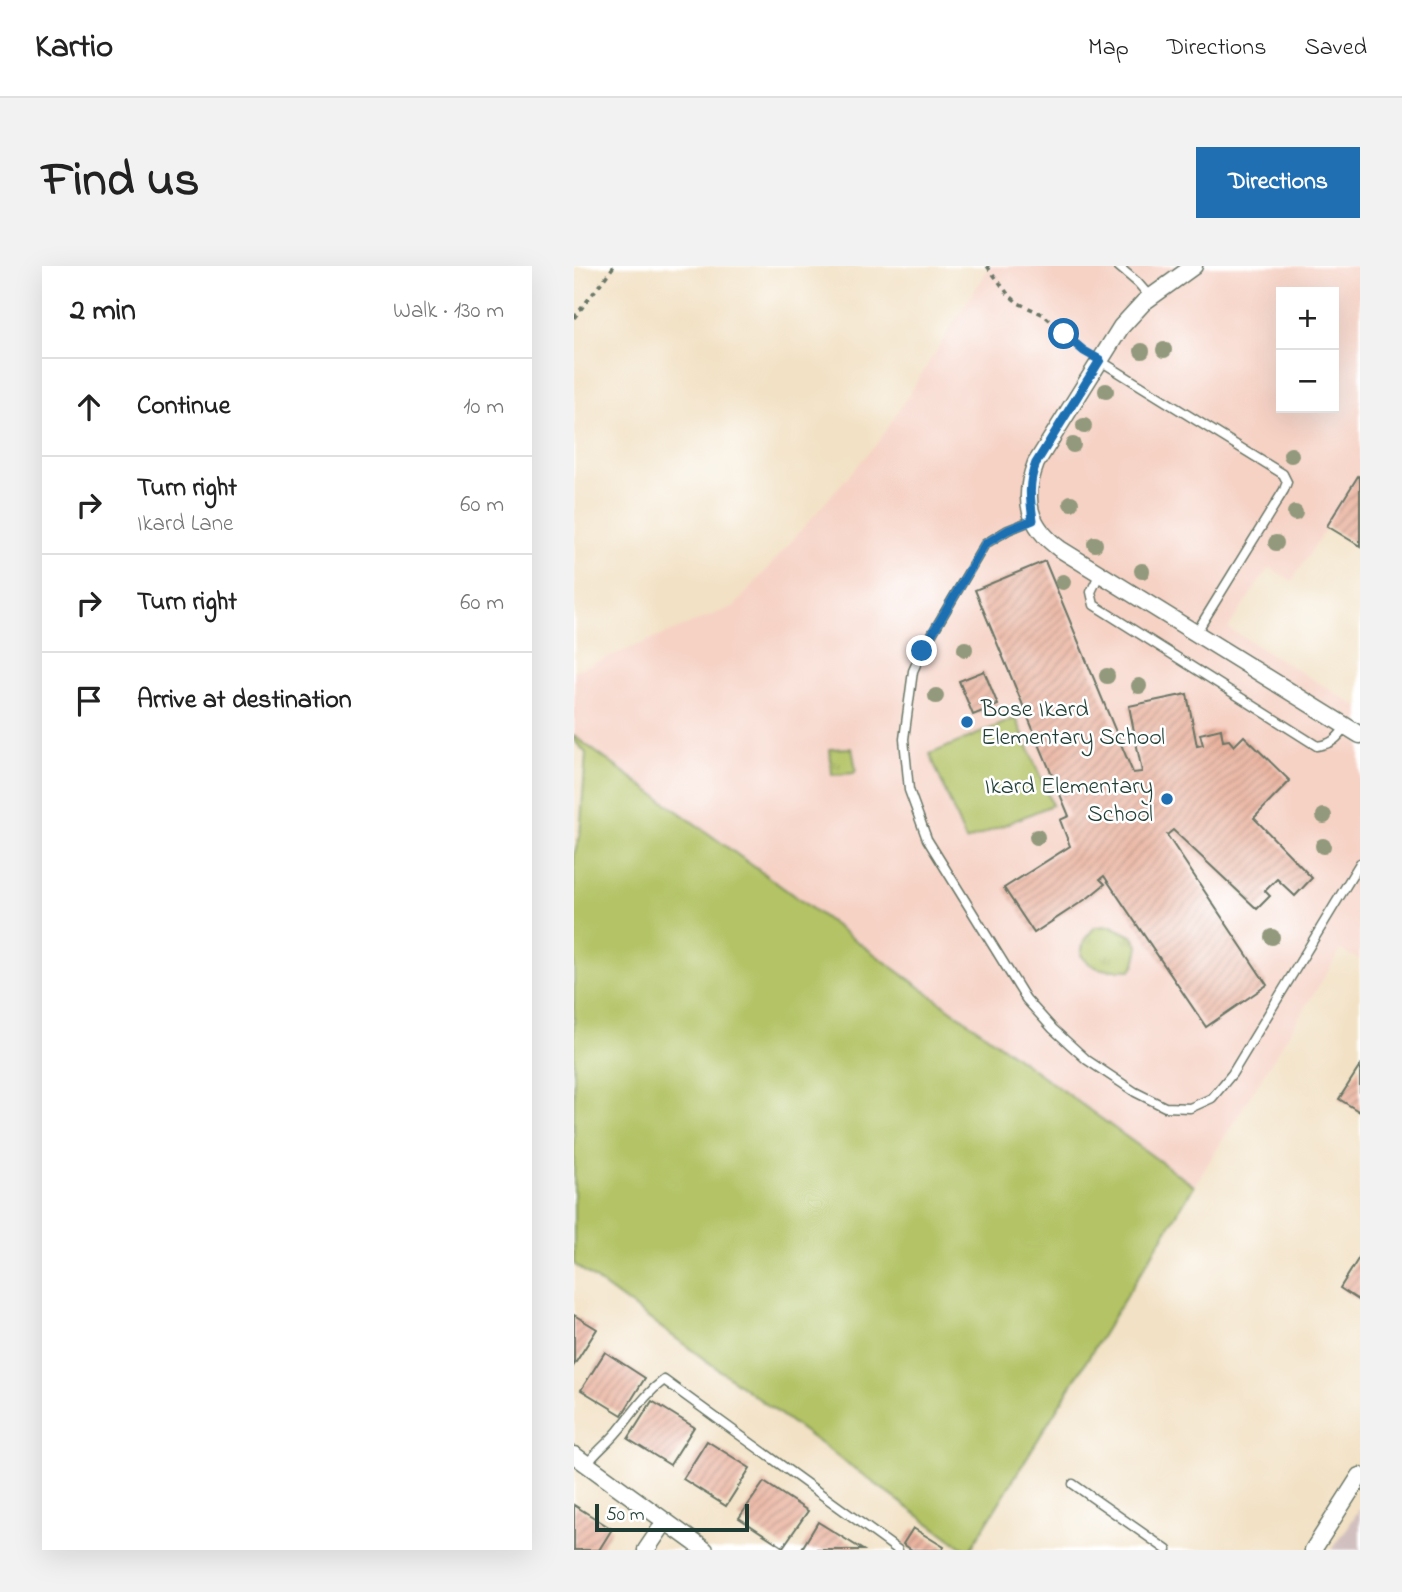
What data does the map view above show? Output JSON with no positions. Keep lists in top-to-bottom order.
{
  "places": ["Bose Ikard Elementary School", "Ikard Elementary School"],
  "scale_bar": "50 m",
  "page": {
    "header": "Kartio",
    "nav": ["Map", "Directions", "Saved"],
    "title": "Find us",
    "buttons": "Directions",
    "heading": ["2 min", "Walk · 130 m"],
    "map_buttons": ["+", "−"],
    "list": [
      ["Continue", "10 m"],
      ["Turn right", "Ikard Lane", "60 m"],
      ["Turn right", "60 m"],
      "Arrive at destination"
    ],
    "scale": "50 m"
  }
}
